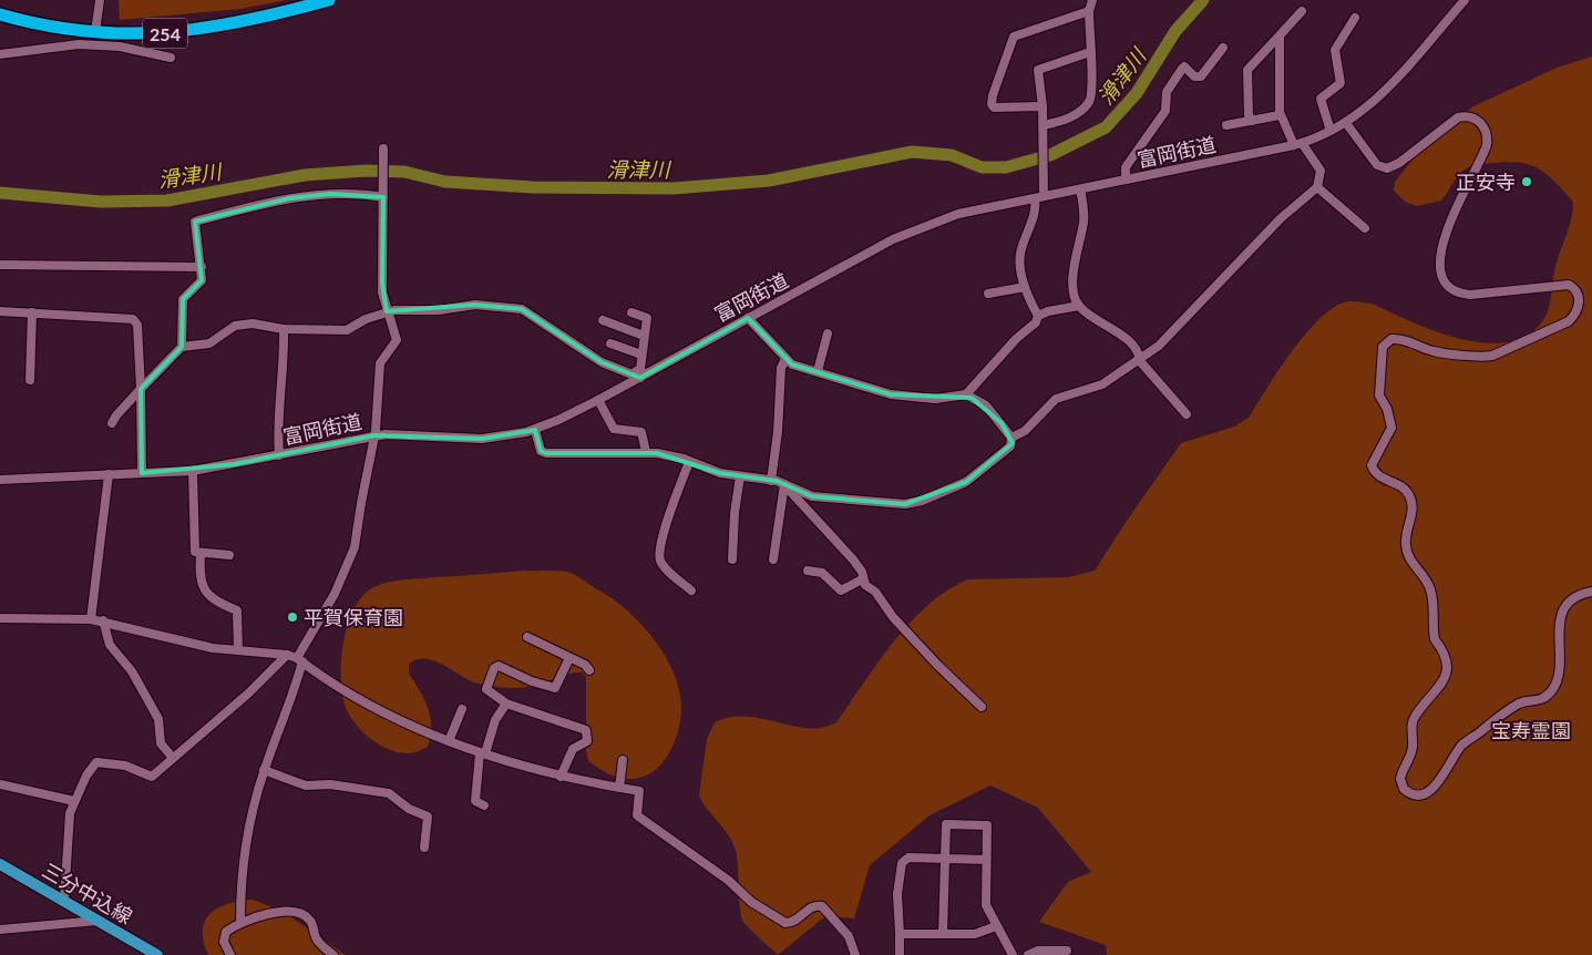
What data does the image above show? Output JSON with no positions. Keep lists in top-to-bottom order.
{
  "streets": {
    "highway": ["254"],
    "main road": ["三分中込線"],
    "street": ["富岡街道"]
  },
  "water": ["滑津川"],
  "parks": ["宝寿霊園"],
  "places": ["正安寺", "平賀保育園"]
}
